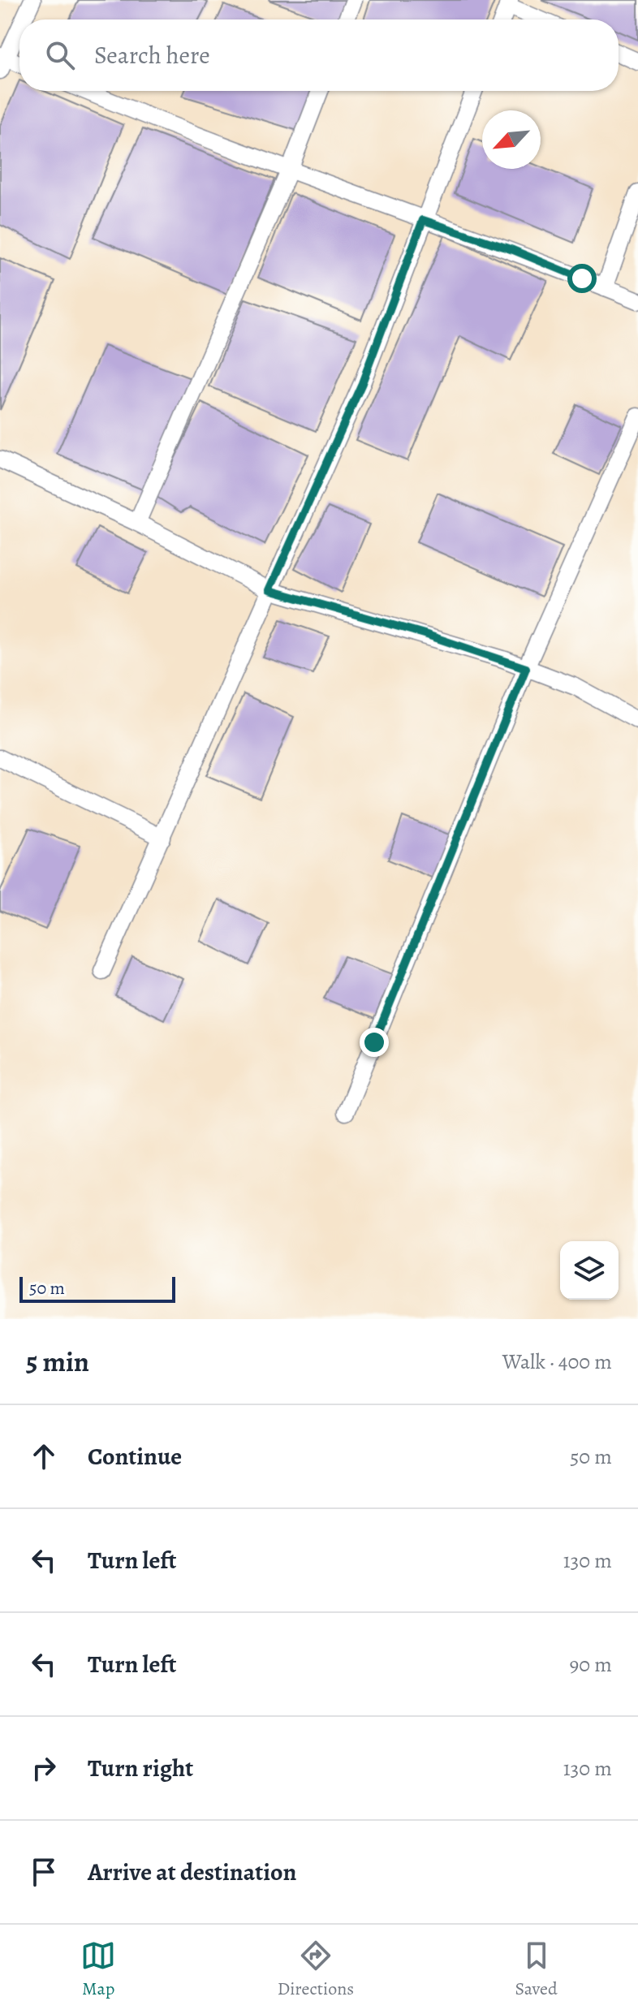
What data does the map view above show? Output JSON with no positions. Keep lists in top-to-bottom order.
{
  "scale_bar": "50 m",
  "north": "bottom left",
  "page": {
    "search": "Search here",
    "scale": "50 m",
    "heading": ["5 min", "Walk · 400 m"],
    "list": [
      ["Continue", "50 m"],
      ["Turn left", "130 m"],
      ["Turn left", "90 m"],
      ["Turn right", "130 m"],
      "Arrive at destination"
    ],
    "nav": ["Map", "Directions", "Saved"]
  }
}
